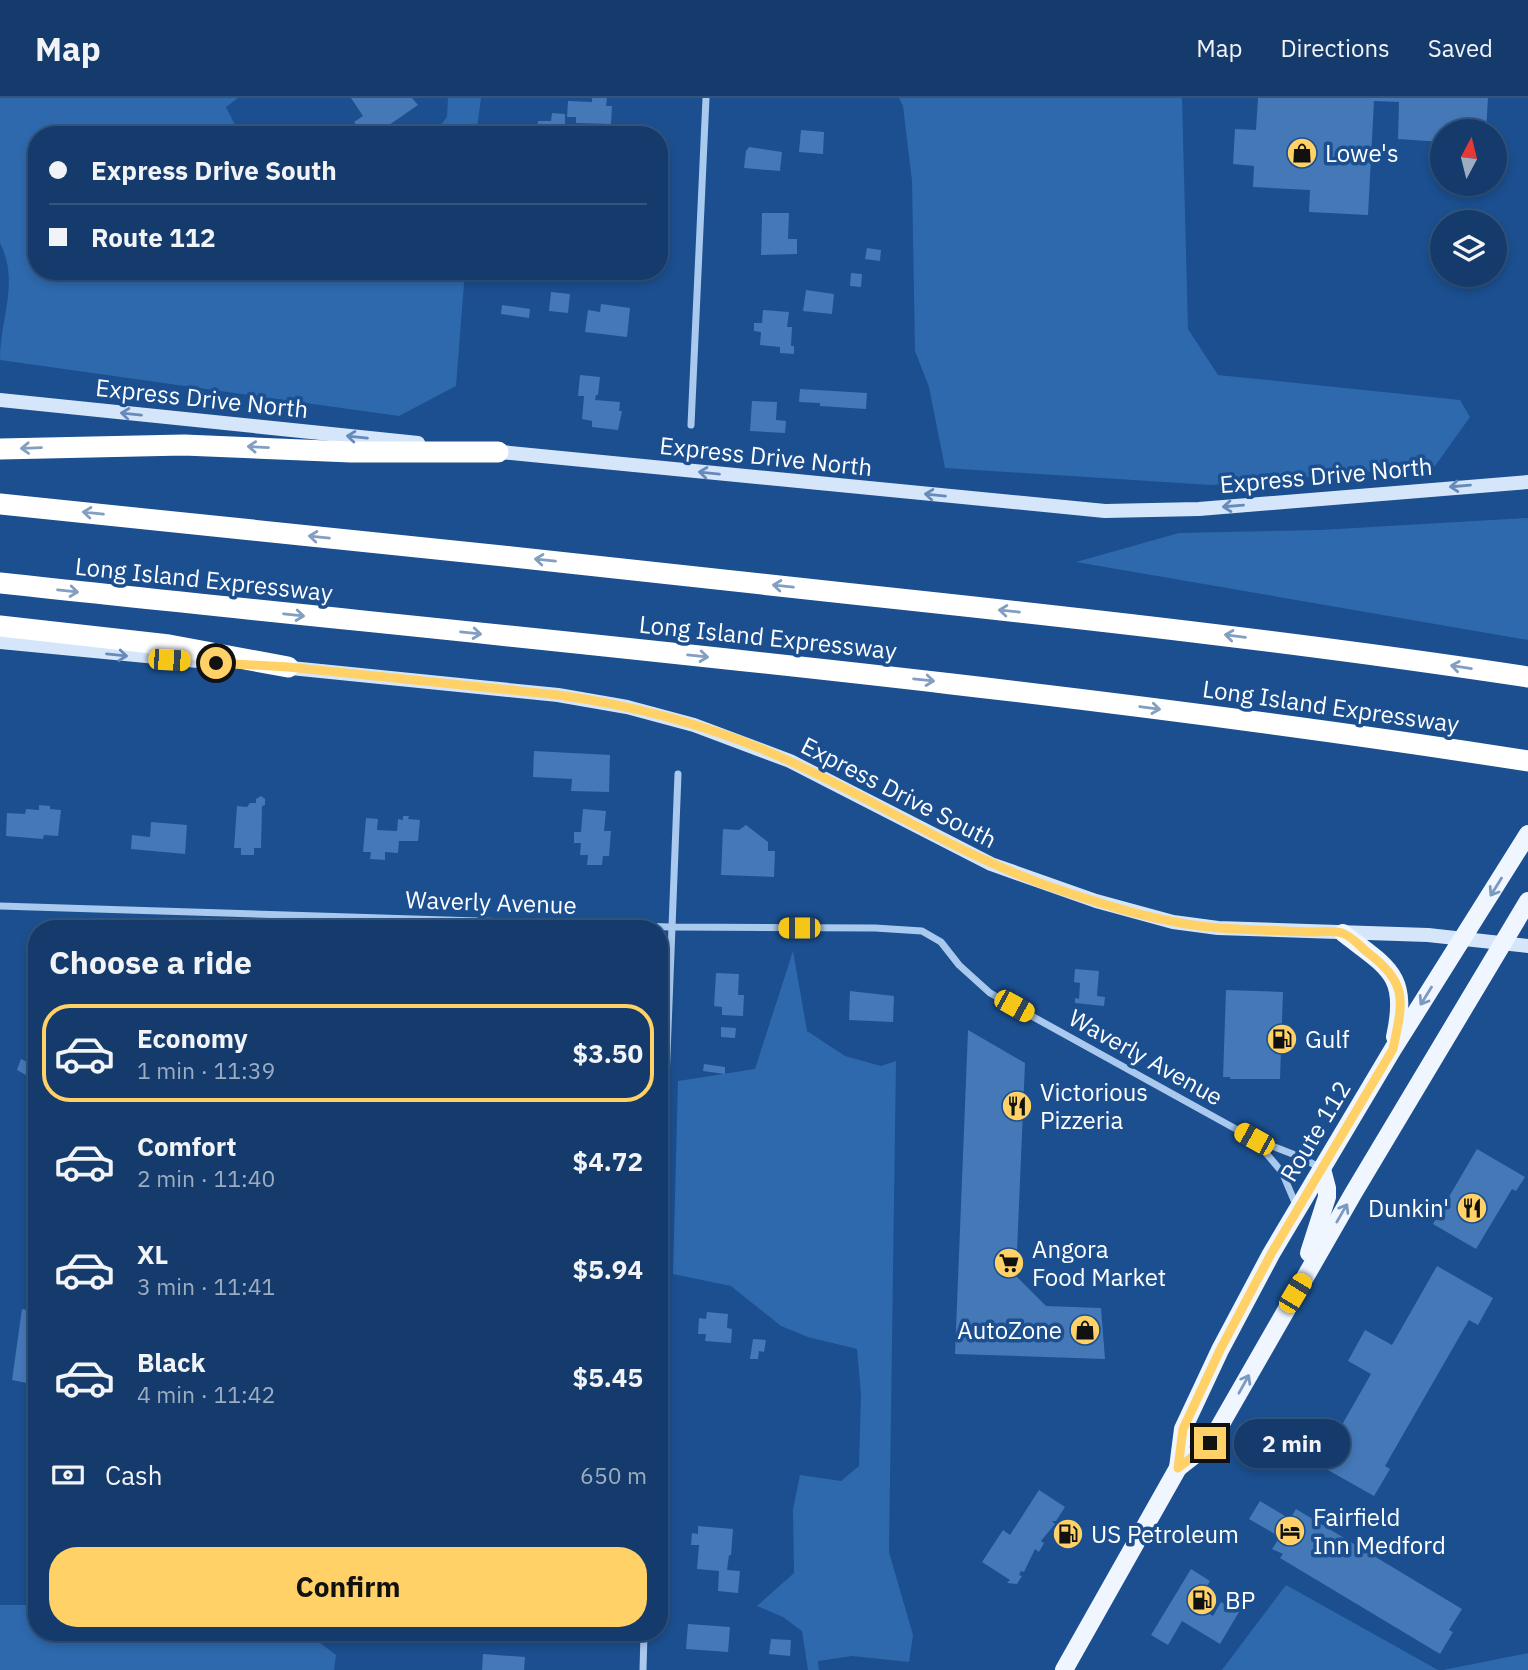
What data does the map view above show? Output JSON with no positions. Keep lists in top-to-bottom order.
{
  "streets": {
    "highway": ["Long Island Expressway"],
    "main road": ["Express Drive North", "Express Drive South", "Route 112"],
    "street": ["Waverly Avenue"]
  },
  "crossings": [
    ["Express Drive South", "Route 112"],
    ["Waverly Avenue", "Route 112"]
  ],
  "one_way": ["Express Drive North"],
  "places": {
    "shop": ["Lowe's", "AutoZone"],
    "fuel station": ["Gulf", "US Petroleum", "BP"],
    "restaurant": ["Victorious Pizzeria", "Dunkin'"],
    "supermarket": ["Angora Food Market"],
    "hotel": ["Fairfield Inn Medford"]
  },
  "north": "top",
  "page": {
    "header": "Map",
    "nav": ["Map", "Directions", "Saved"],
    "banner": ["Express Drive South", "Route 112"],
    "heading": "Choose a ride",
    "list": [
      {
        "name": "Economy",
        "note": "1 min · 11:39",
        "value": "$3.50"
      },
      {
        "name": "Comfort",
        "note": "2 min · 11:40",
        "value": "$4.72"
      },
      {
        "name": "XL",
        "note": "3 min · 11:41",
        "value": "$5.94"
      },
      {
        "name": "Black",
        "note": "4 min · 11:42",
        "value": "$5.45"
      }
    ],
    "bubble": "2 min",
    "pay": ["Cash", "650 m"],
    "buttons": "Confirm"
  }
}
